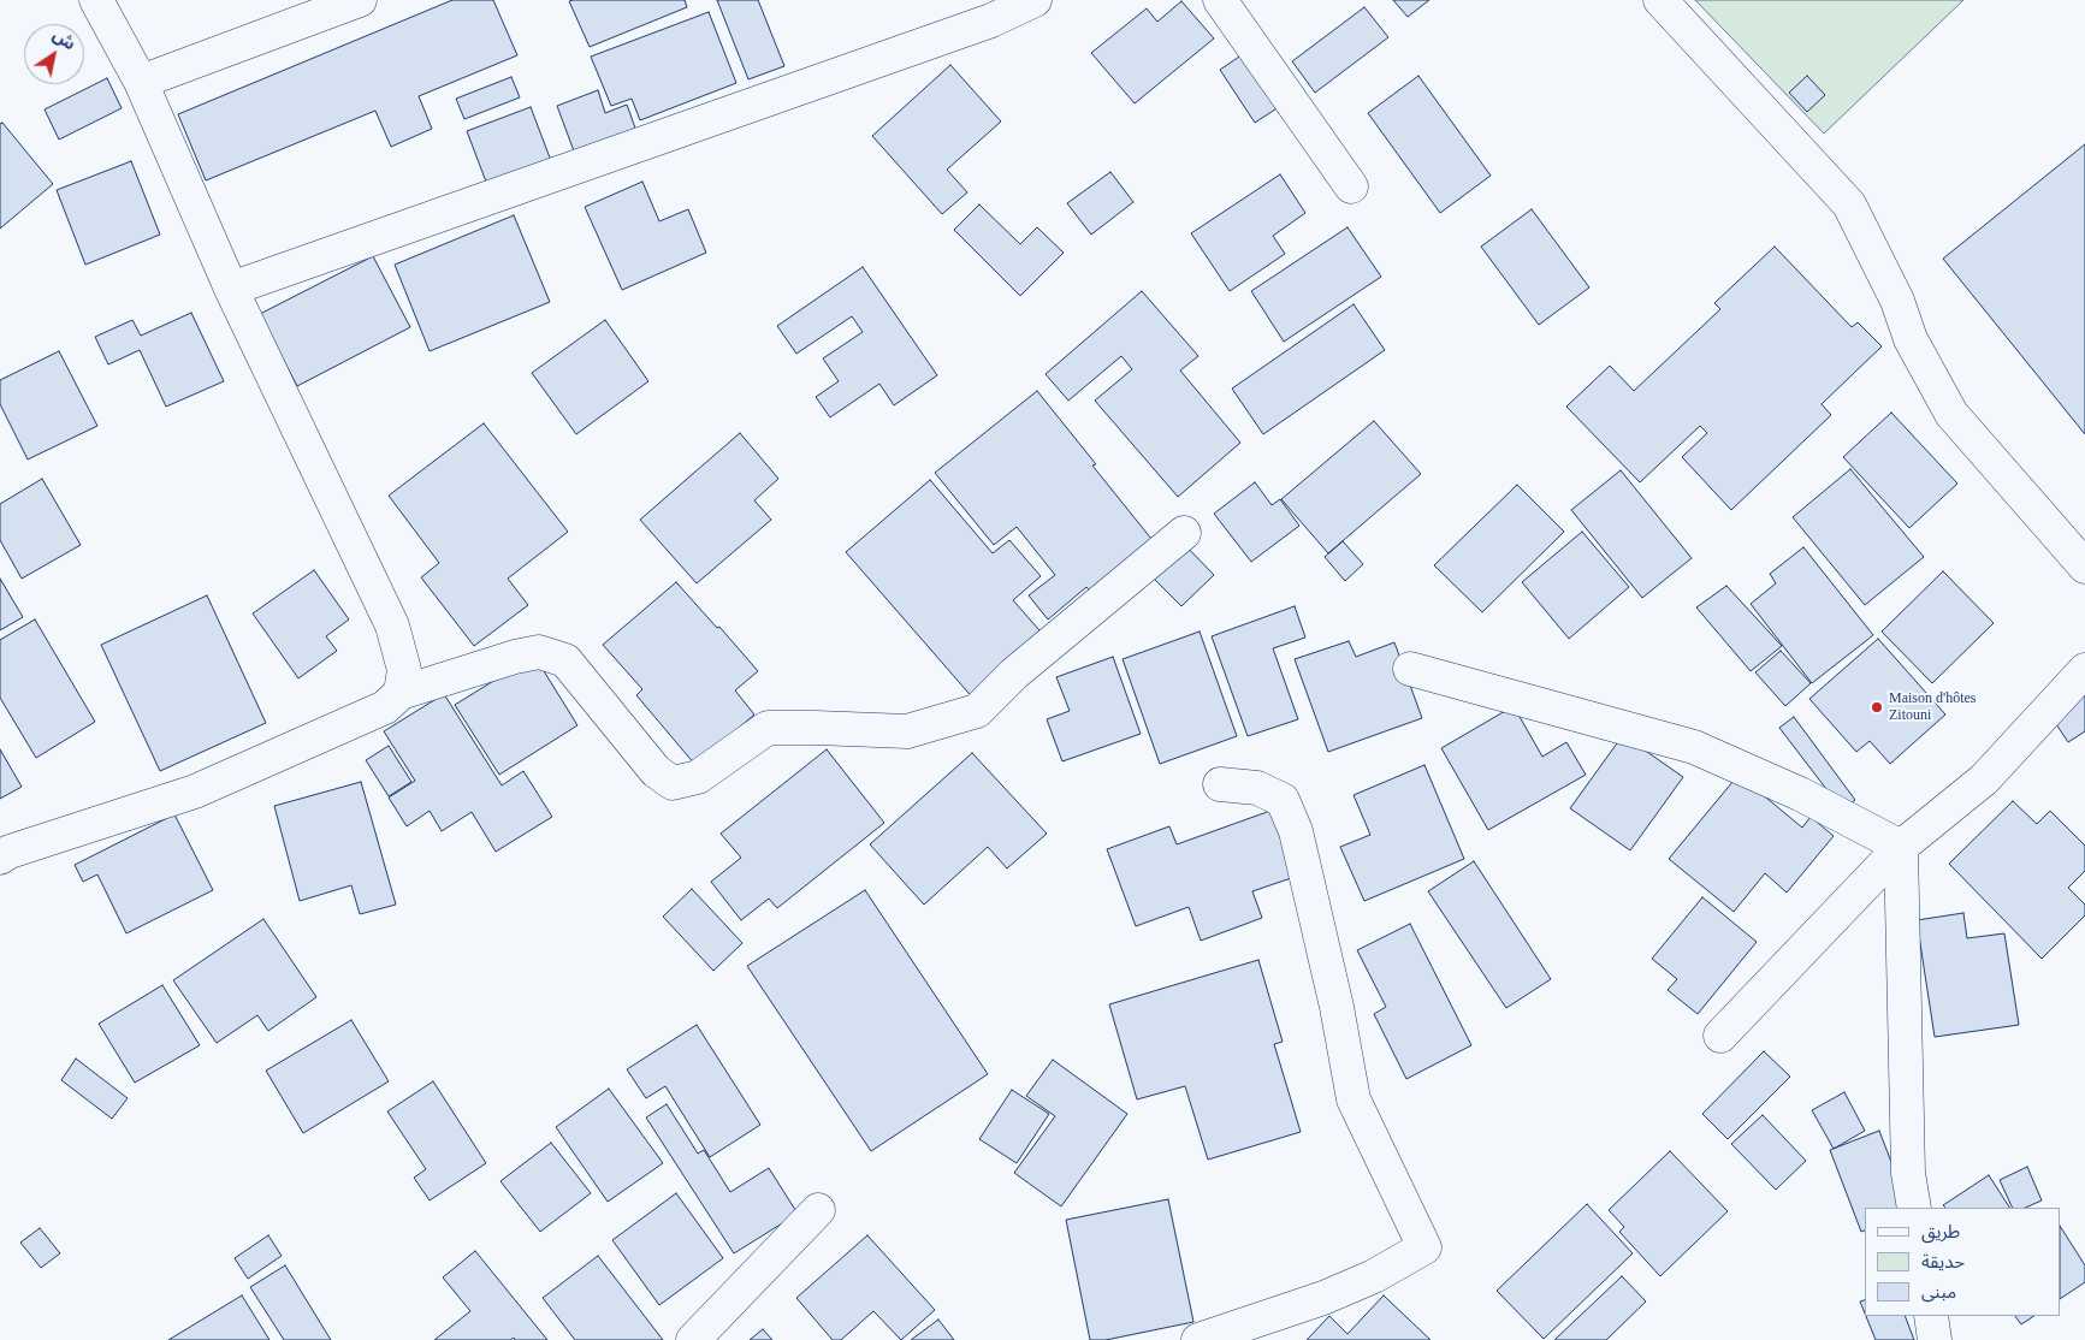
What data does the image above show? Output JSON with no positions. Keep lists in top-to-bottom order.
{
  "places": ["Maison d'hôtes Zitouni"],
  "legend": ["طريق", "حديقة", "مبنى"],
  "north": "top right"
}
